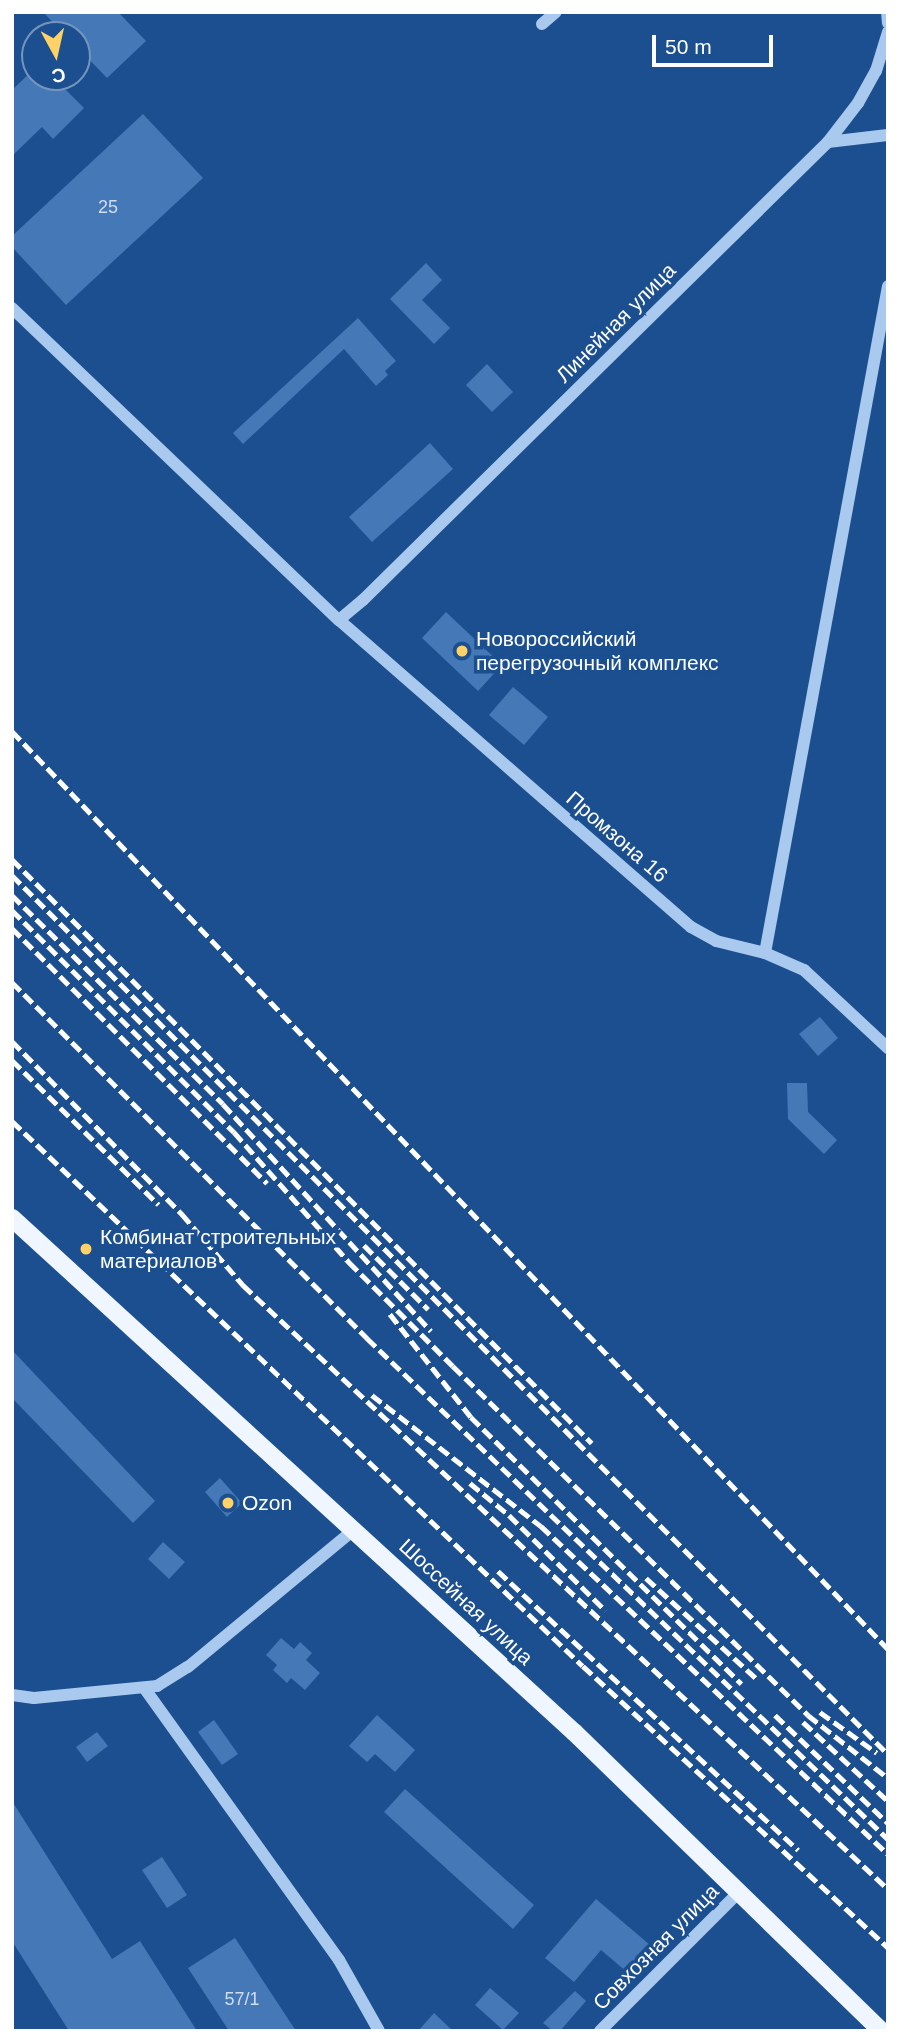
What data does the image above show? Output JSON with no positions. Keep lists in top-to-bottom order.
{
  "streets": {
    "main road": ["Шоссейная улица"],
    "street": ["Линейная улица", "Промзона 16", "Совхозная улица"]
  },
  "crossings": [
    ["Линейная улица", "Промзона 16"],
    ["Шоссейная улица", "Совхозная улица"]
  ],
  "places": ["Новороссийский перегрузочный комплекс", "Комбинат строительных материалов", "Ozon"],
  "house_numbers": ["25", "57/1"],
  "scale_bar": "50 m",
  "north": "bottom"
}
